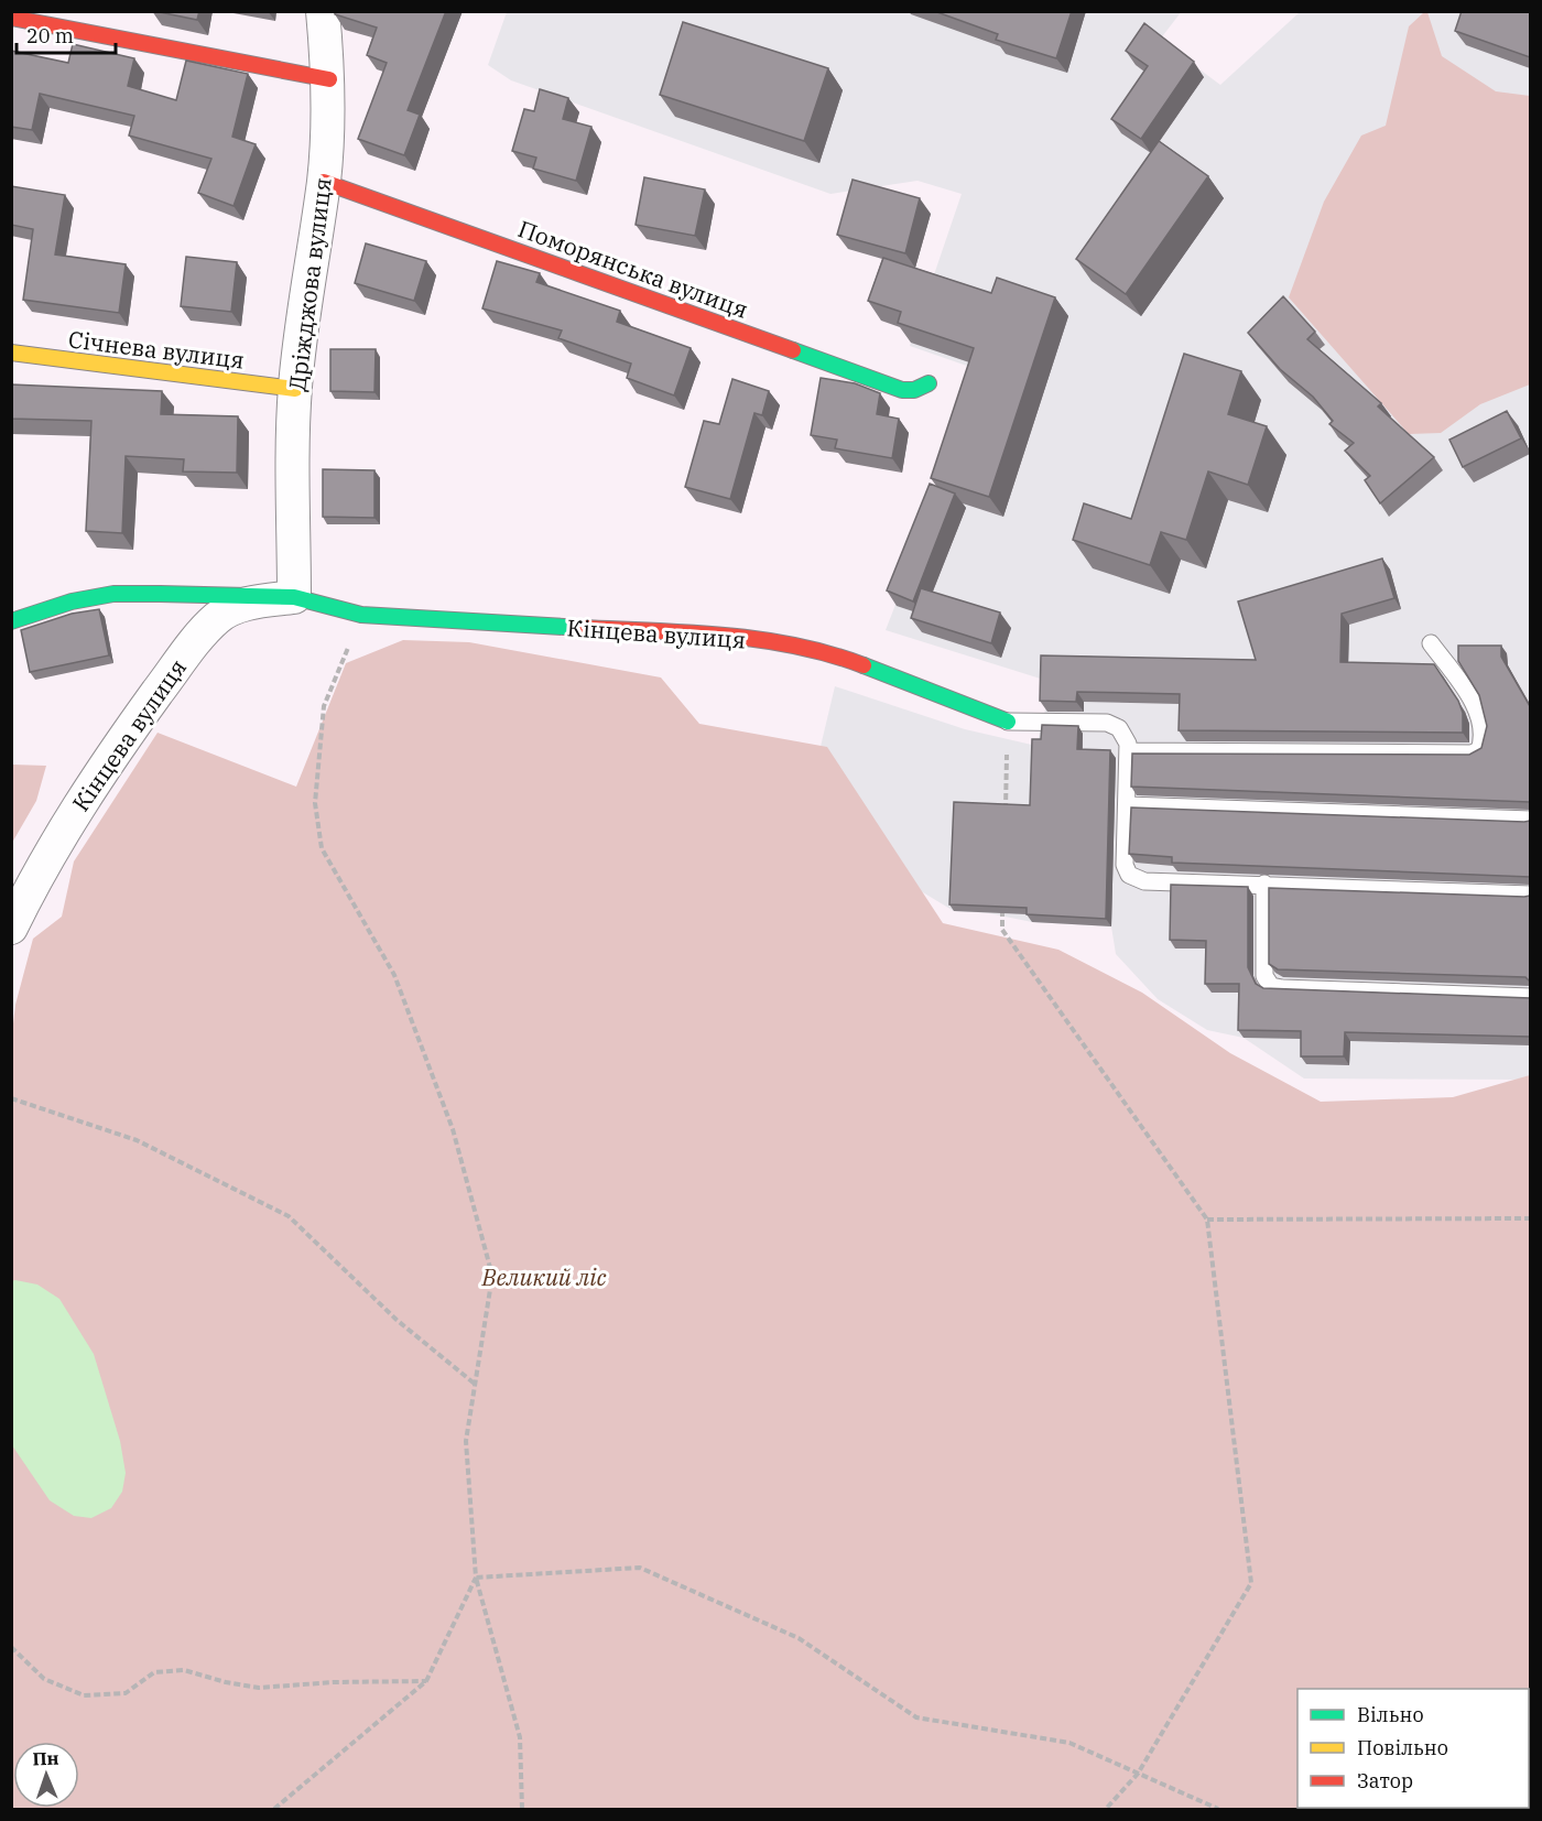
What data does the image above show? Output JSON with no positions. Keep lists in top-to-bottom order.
{
  "streets": {
    "street": [
      "Поморянська вулиця",
      "Дріжджова вулиця",
      "Січнева вулиця",
      "Кінцева вулиця"
    ]
  },
  "crossings": [
    ["Поморянська вулиця", "Дріжджова вулиця"],
    ["Дріжджова вулиця", "Січнева вулиця"],
    ["Дріжджова вулиця", "Кінцева вулиця"]
  ],
  "parks": ["Великий ліс"],
  "legend": ["Вільно", "Повільно", "Затор"],
  "scale_bar": "20 m",
  "north": "top"
}
